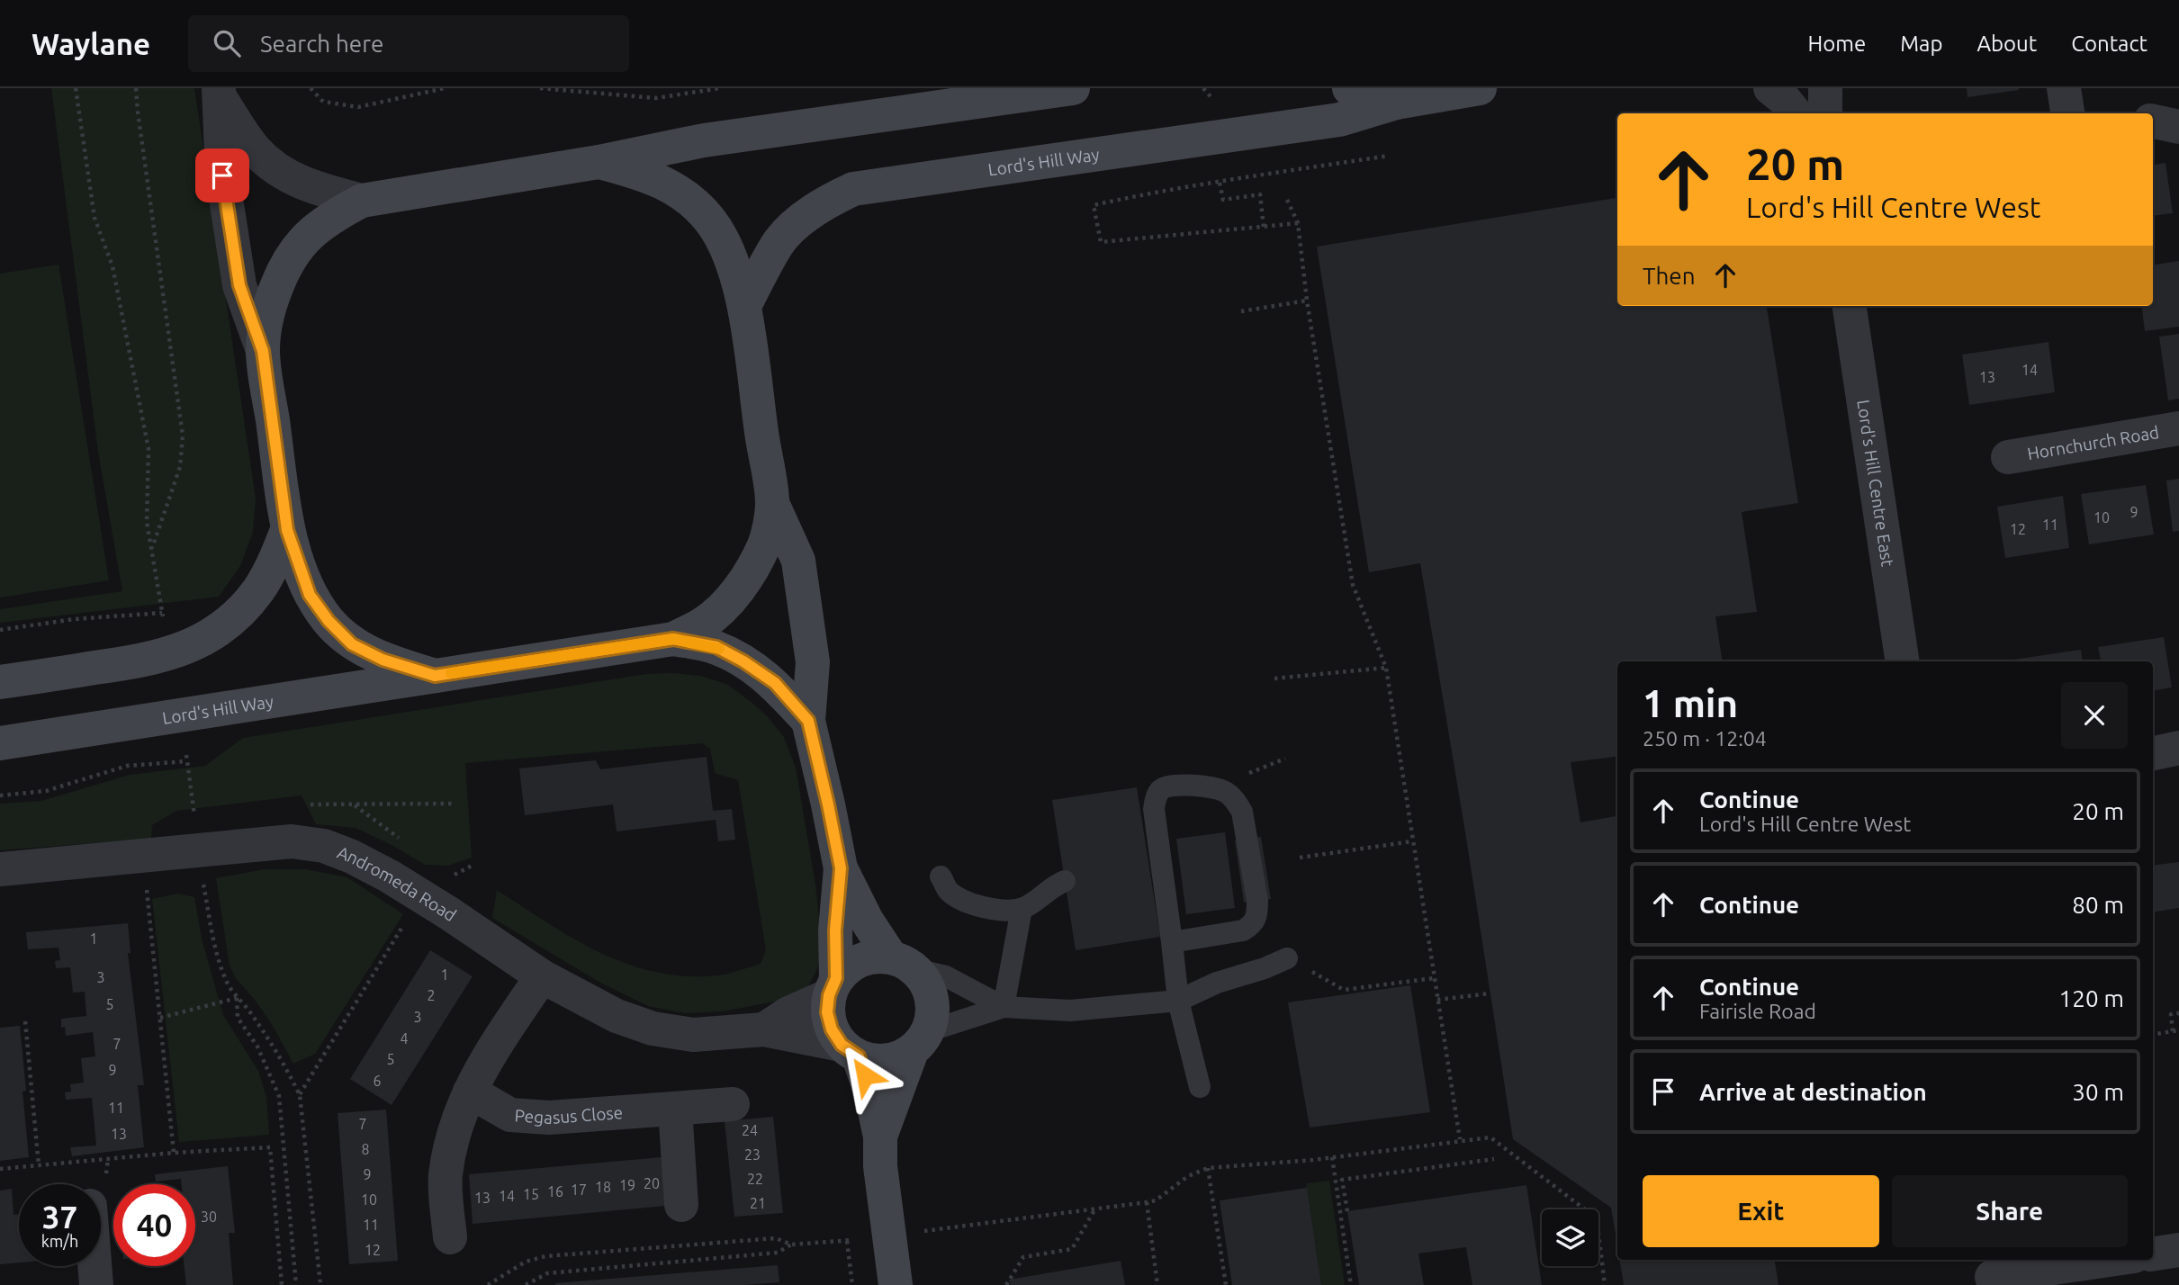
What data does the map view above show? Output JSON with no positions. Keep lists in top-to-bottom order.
{
  "streets": {
    "street": [
      "Lord's Hill Way",
      "Hornchurch Road",
      "Lord's Hill Centre East",
      "Andromeda Road",
      "Pegasus Close"
    ]
  },
  "house_numbers": [
    "14",
    "13",
    "9",
    "10",
    "11",
    "12",
    "1",
    "1",
    "3",
    "2",
    "5",
    "3",
    "4",
    "7",
    "5",
    "9",
    "6",
    "11",
    "7",
    "24",
    "13",
    "8",
    "23",
    "9",
    "22",
    "20",
    "19",
    "18",
    "17",
    "16",
    "15",
    "14",
    "13",
    "10",
    "21",
    "30",
    "11",
    "12"
  ],
  "page": {
    "header": "Waylane",
    "search": "Search here",
    "nav": [
      "Home",
      "Map",
      "About",
      "Contact"
    ],
    "turn": ["20 m", "Lord's Hill Centre West"],
    "then": "Then",
    "heading": ["1 min", "250 m · 12:04"],
    "list": [
      {
        "name": "Continue",
        "note": "Lord's Hill Centre West",
        "value": "20 m"
      },
      {
        "name": "Continue",
        "value": "80 m"
      },
      {
        "name": "Continue",
        "note": "Fairisle Road",
        "value": "120 m"
      },
      {
        "name": "Arrive at destination",
        "value": "30 m"
      }
    ],
    "buttons": ["Exit", "Share"],
    "speed": "37 km/h",
    "limit": "40"
  }
}
